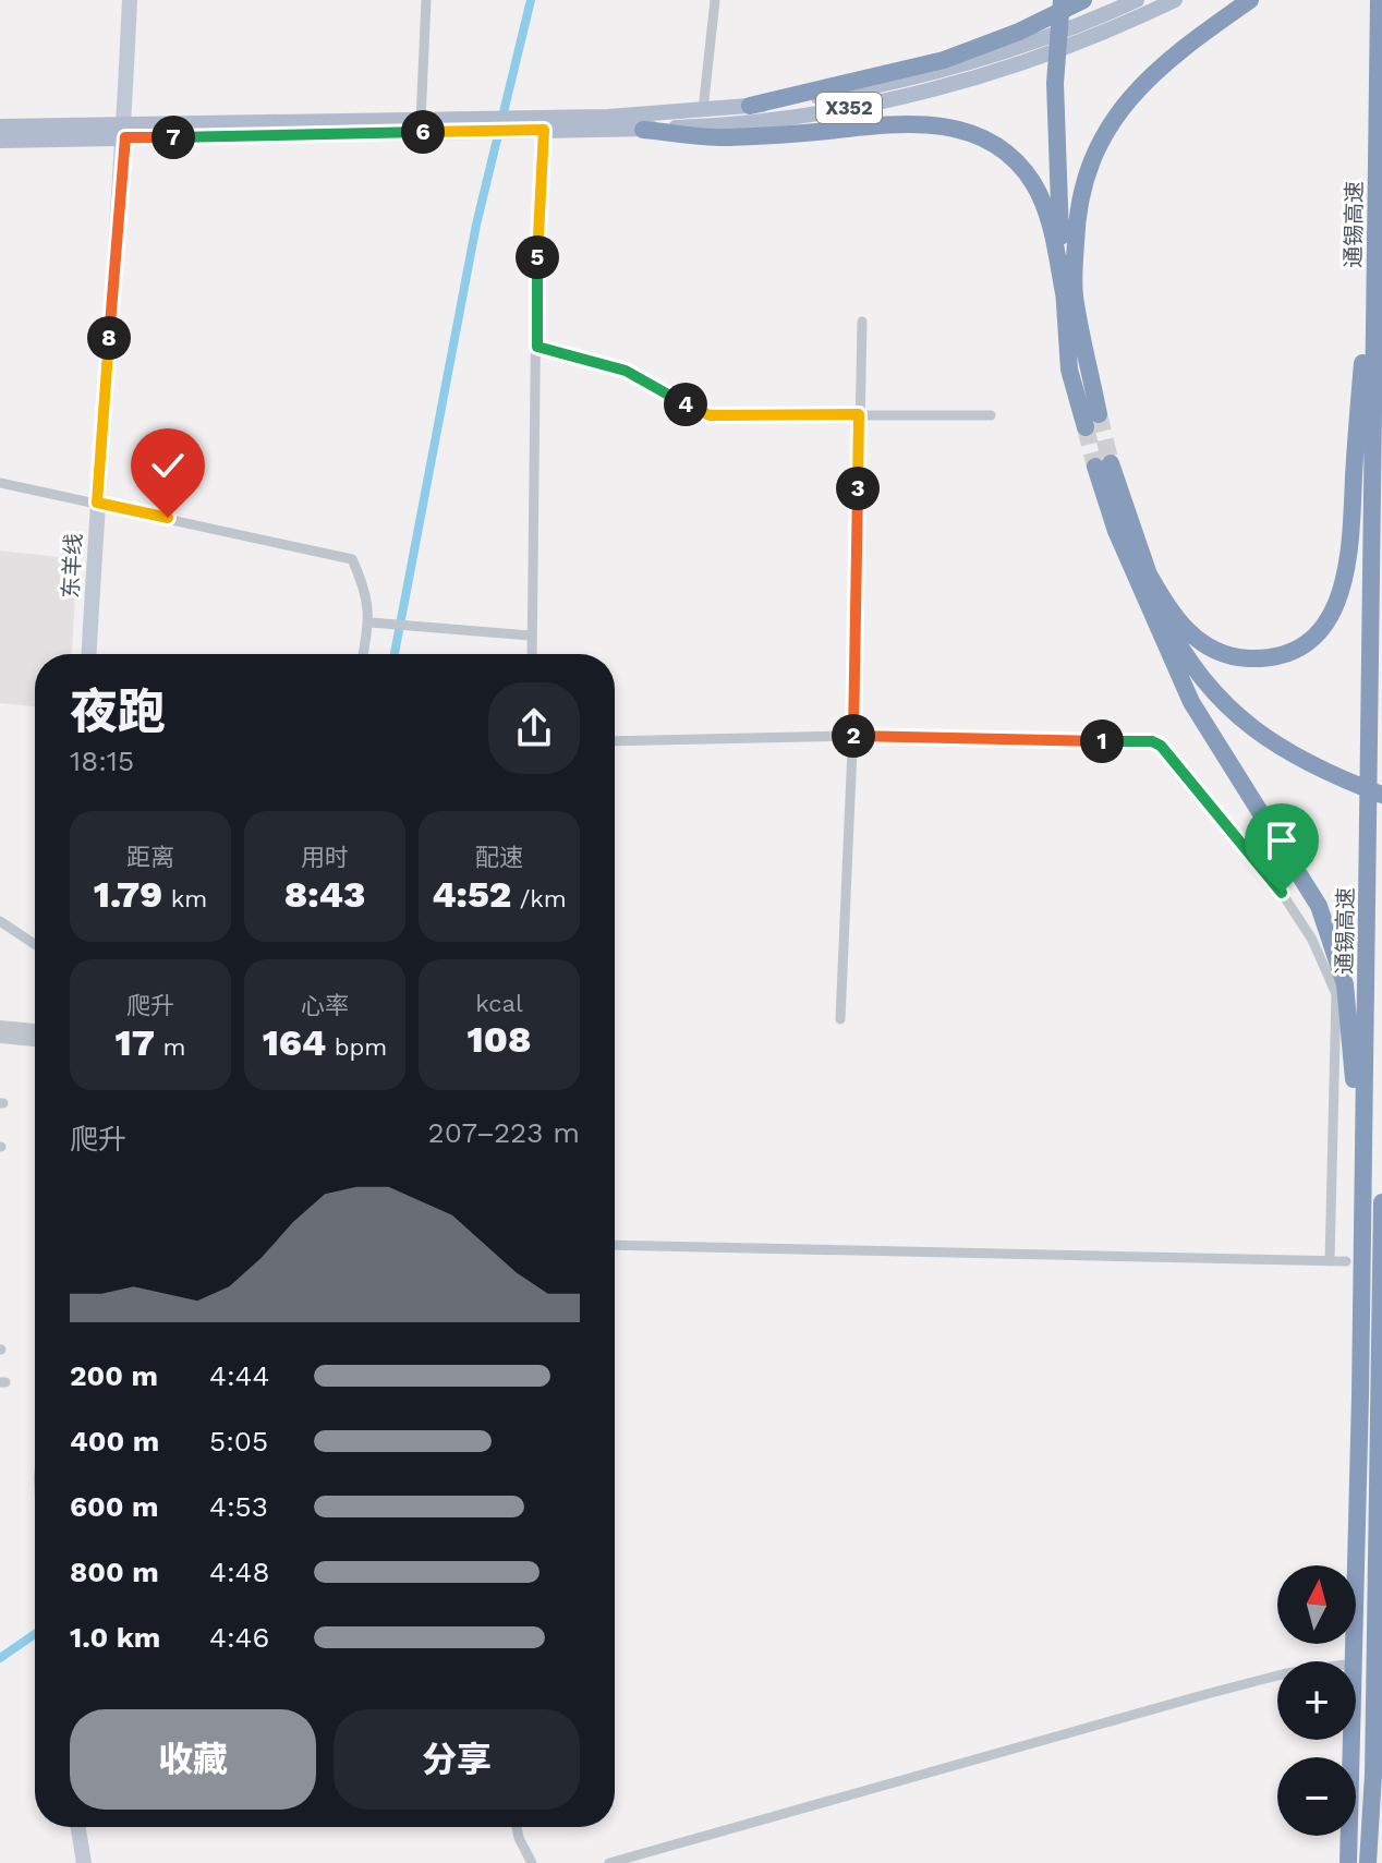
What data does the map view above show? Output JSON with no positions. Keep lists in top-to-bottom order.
{
  "streets": {
    "highway": ["通锡高速"],
    "main road": ["X352", "东羊线"]
  },
  "crossings": [
    ["X352", "东羊线"]
  ],
  "north": "top",
  "page": {
    "pins": [
      "6",
      "7",
      "5",
      "8",
      "4",
      "3",
      "2",
      "1"
    ],
    "heading": ["夜跑", "18:15"],
    "stats": [
      ["距离", "1.79 km"],
      ["用时", "8:43"],
      ["配速", "4:52 /km"],
      ["爬升", "17 m"],
      ["心率", "164 bpm"],
      ["kcal", "108"]
    ],
    "chart": ["爬升", "207–223 m"],
    "list": [
      {
        "name": "200 m",
        "note": "4:44"
      },
      {
        "name": "400 m",
        "note": "5:05"
      },
      {
        "name": "600 m",
        "note": "4:53"
      },
      {
        "name": "800 m",
        "note": "4:48"
      },
      {
        "name": "1.0 km",
        "note": "4:46"
      }
    ],
    "map_buttons": ["+", "−"],
    "buttons": ["收藏", "分享"]
  }
}
